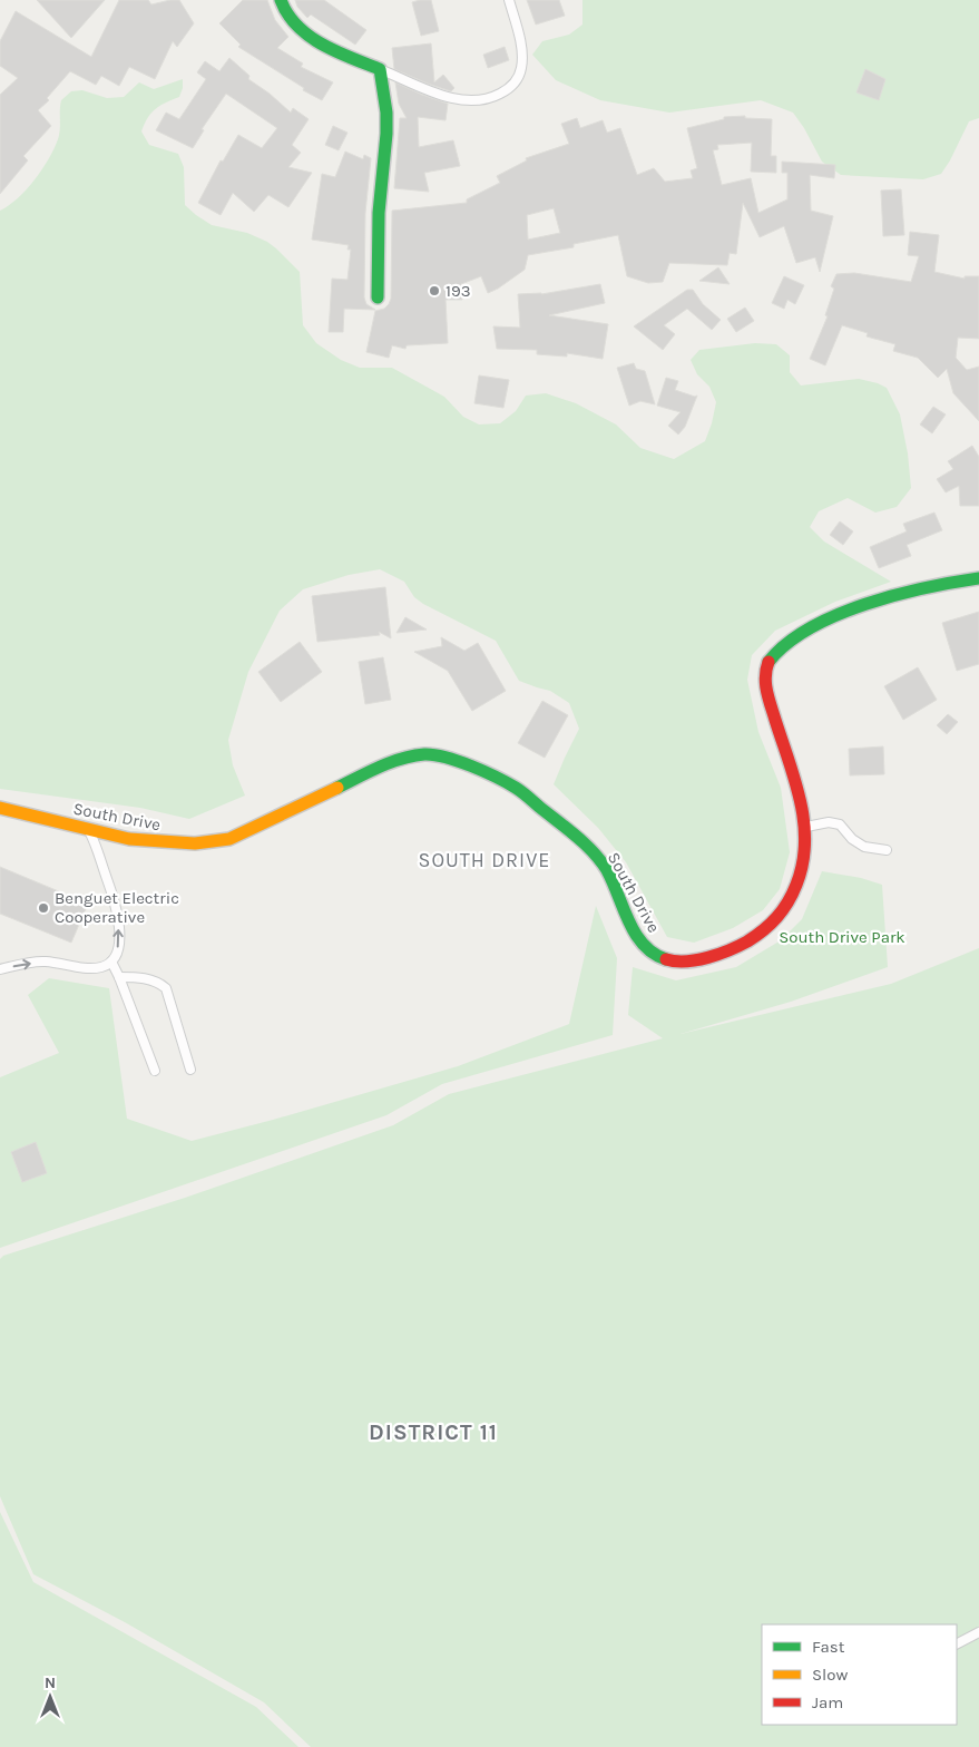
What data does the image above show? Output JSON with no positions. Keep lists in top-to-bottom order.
{
  "streets": {
    "main road": ["South Drive"]
  },
  "districts": ["SOUTH DRIVE", "DISTRICT 11"],
  "parks": ["South Drive Park"],
  "places": ["193", "Benguet Electric Cooperative"],
  "legend": ["Fast", "Slow", "Jam"],
  "north": "top"
}
